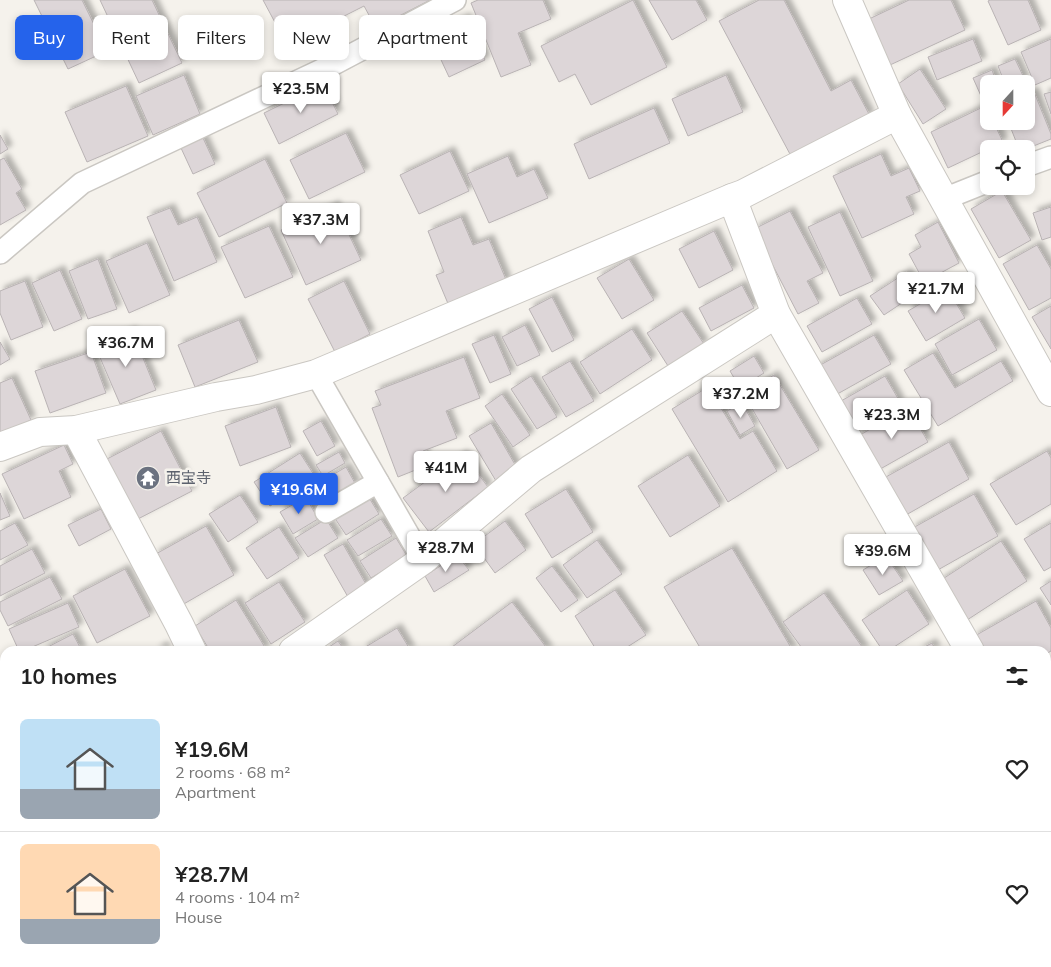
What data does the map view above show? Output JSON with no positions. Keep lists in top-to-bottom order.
{
  "places": {
    "temple": ["西宝寺"]
  },
  "north": "bottom",
  "page": {
    "chip": [
      "Buy",
      "Rent",
      "Filters",
      "New",
      "Apartment"
    ],
    "price": [
      "¥23.5M",
      "¥37.3M",
      "¥21.7M",
      "¥36.7M",
      "¥37.2M",
      "¥23.3M",
      "¥41M",
      "¥19.6M",
      "¥28.7M",
      "¥39.6M"
    ],
    "heading": "10 homes",
    "list": [
      {
        "name": "¥19.6M",
        "note": "2 rooms · 68 m² · Apartment"
      },
      {
        "name": "¥28.7M",
        "note": "4 rooms · 104 m² · House"
      }
    ]
  }
}
